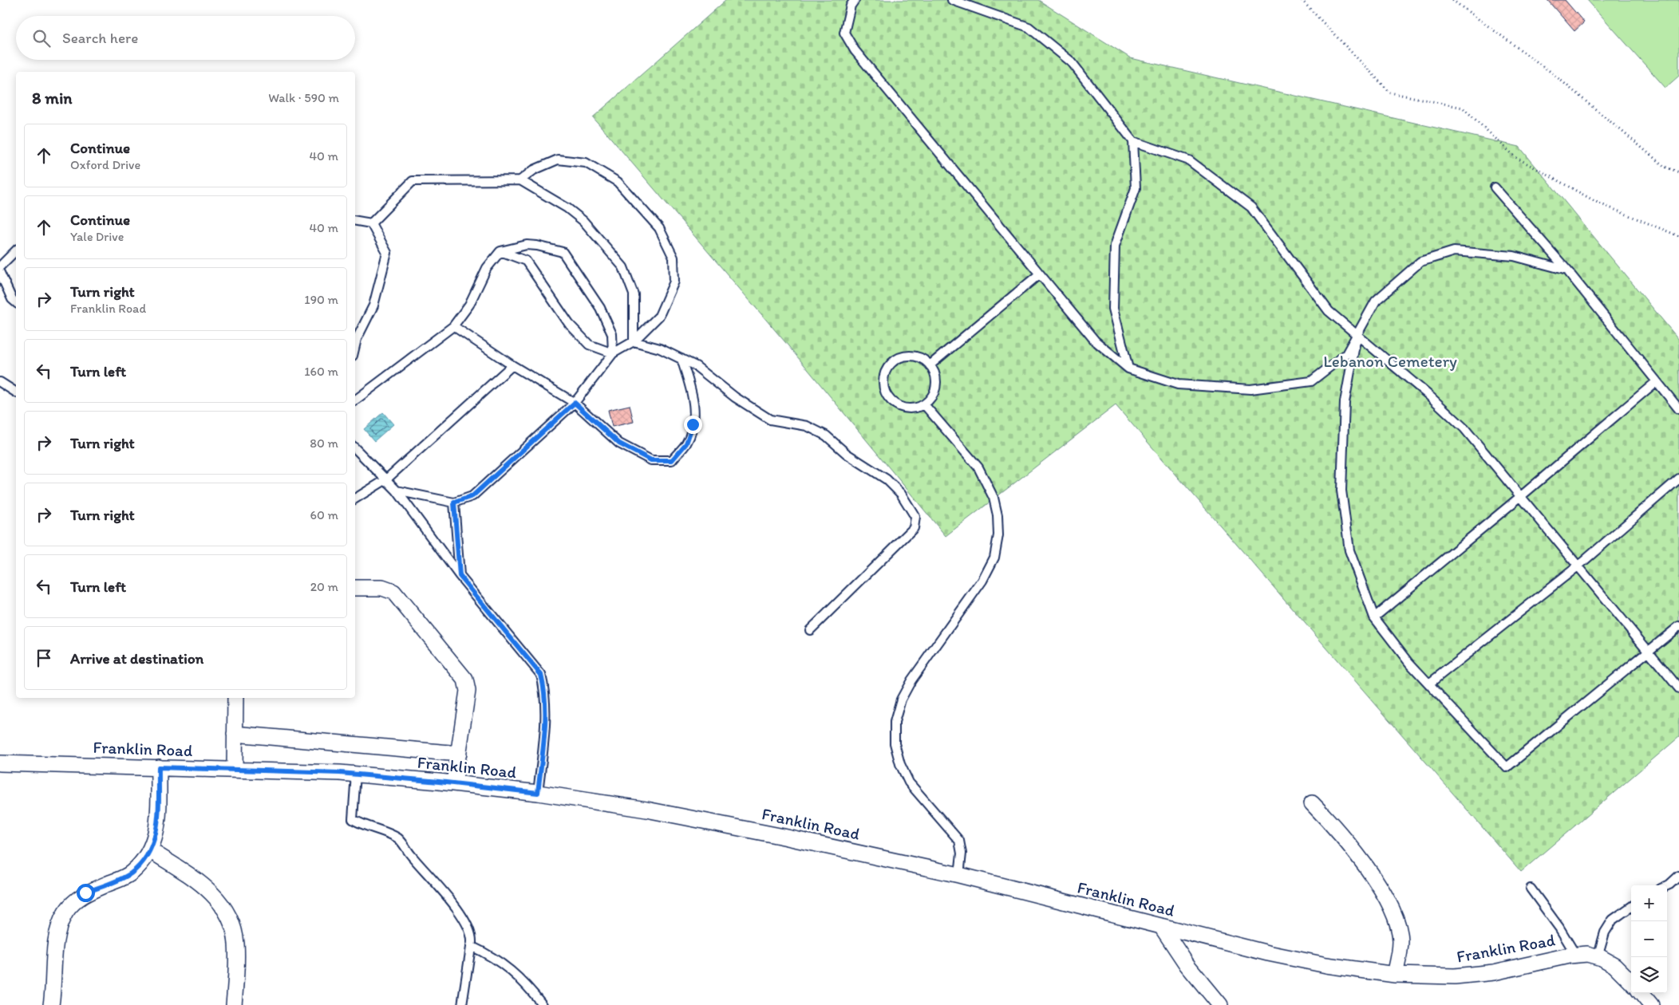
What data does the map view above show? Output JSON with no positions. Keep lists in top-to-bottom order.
{
  "streets": {
    "street": ["Franklin Road"]
  },
  "parks": ["Lebanon Cemetery"],
  "page": {
    "search": "Search here",
    "heading": ["8 min", "Walk · 590 m"],
    "list": [
      ["Continue", "Oxford Drive", "40 m"],
      ["Continue", "Yale Drive", "40 m"],
      ["Turn right", "Franklin Road", "190 m"],
      ["Turn left", "160 m"],
      ["Turn right", "80 m"],
      ["Turn right", "60 m"],
      ["Turn left", "20 m"],
      "Arrive at destination"
    ],
    "map_buttons": ["+", "−"]
  }
}
